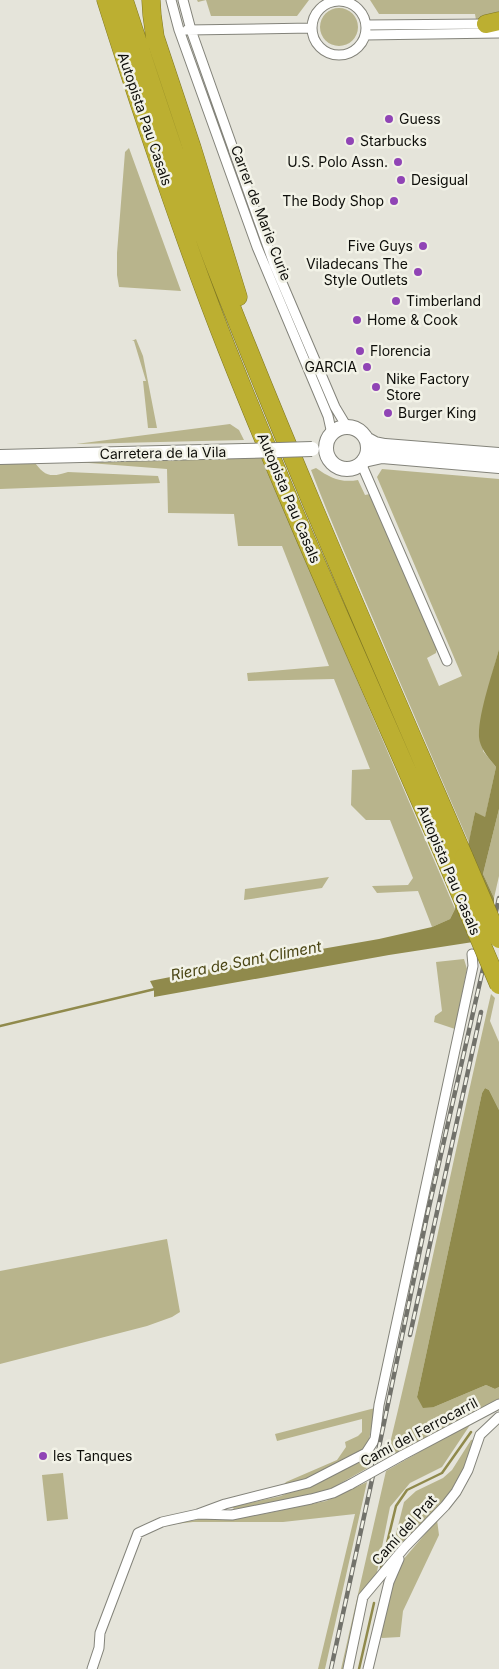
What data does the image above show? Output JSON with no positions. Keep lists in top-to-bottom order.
{
  "streets": {
    "highway": ["Autopista Pau Casals"],
    "street": [
      "Carrer de Marie Curie",
      "Carretera de la Vila",
      "Camí del Ferrocarril",
      "Camí del Prat"
    ]
  },
  "crossings": [
    ["Carrer de Marie Curie", "Carretera de la Vila"]
  ],
  "water": ["Riera de Sant Climent"],
  "places": [
    "Guess",
    "Starbucks",
    "U.S. Polo Assn.",
    "Desigual",
    "The Body Shop",
    "Five Guys",
    "Viladecans The Style Outlets",
    "Timberland",
    "Home & Cook",
    "Florencia",
    "GARCIA",
    "Nike Factory Store",
    "Burger King",
    "les Tanques"
  ]
}
